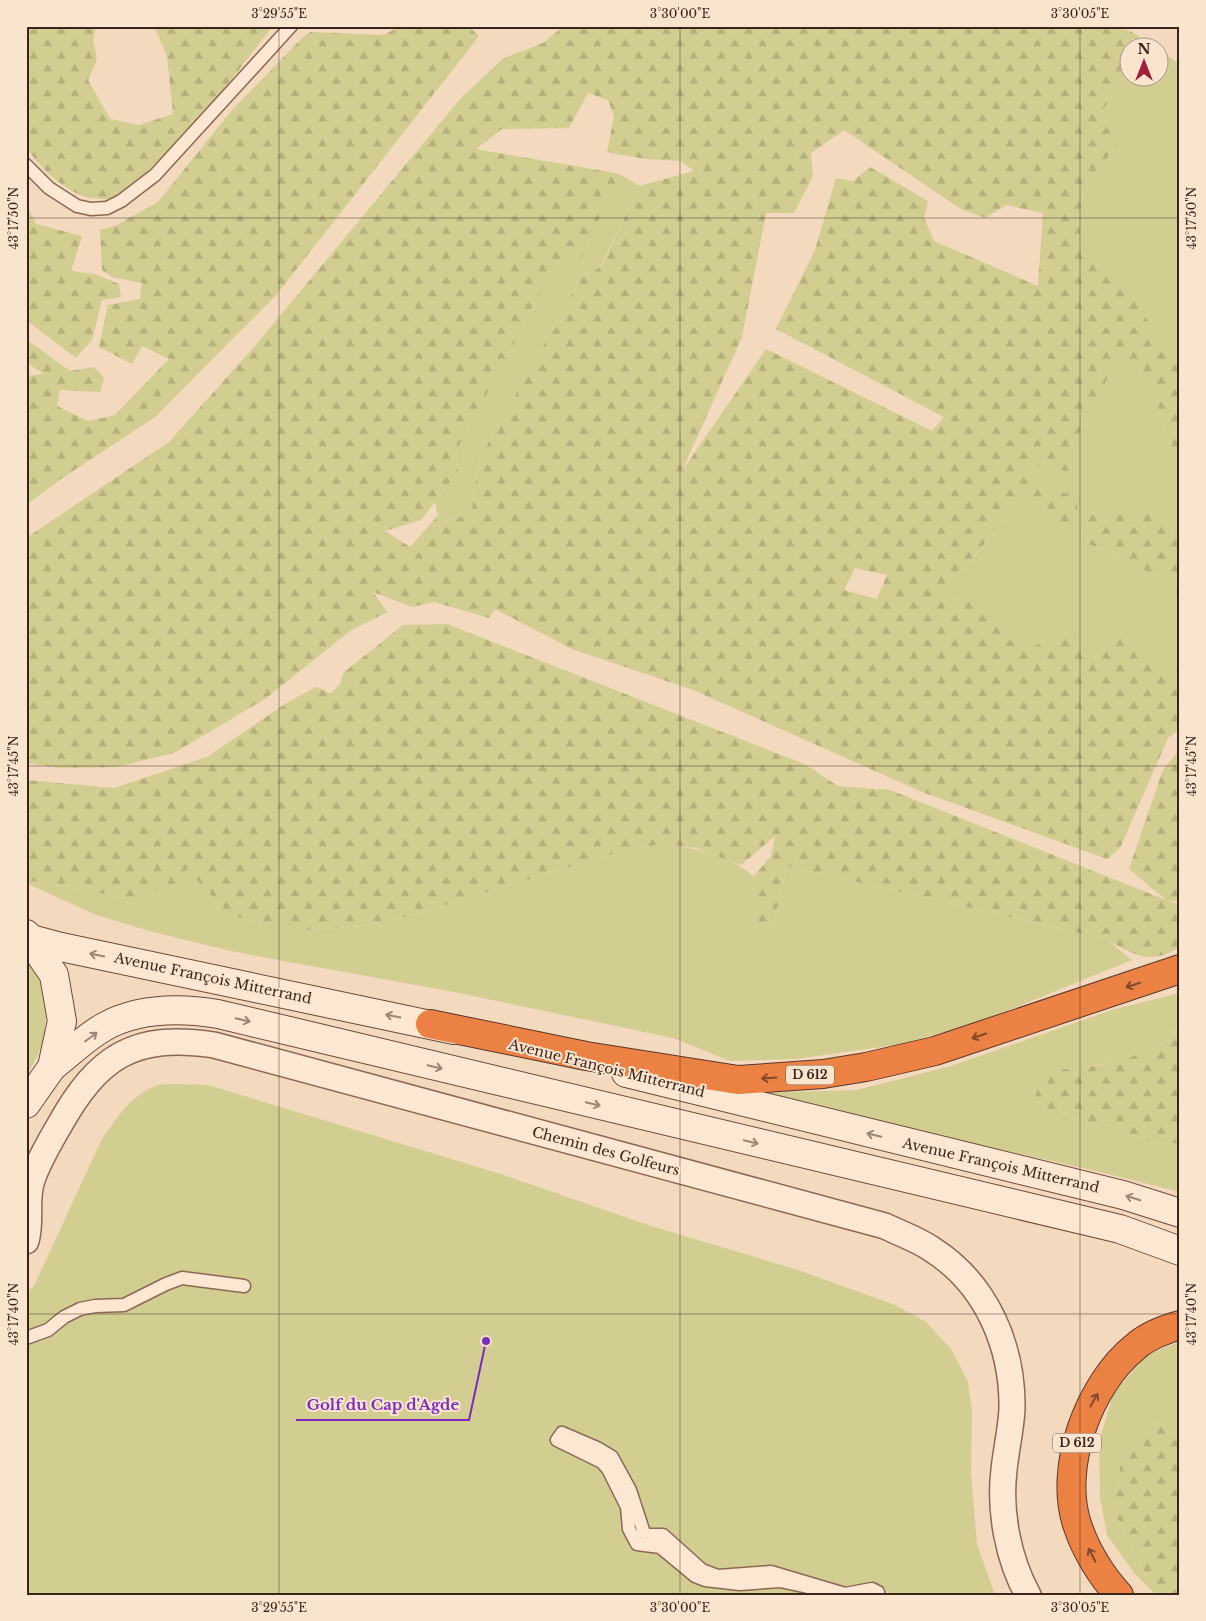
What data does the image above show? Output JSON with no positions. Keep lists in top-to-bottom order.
{
  "streets": {
    "highway": ["D 612"],
    "main road": ["Avenue François Mitterrand"],
    "street": ["Chemin des Golfeurs"]
  },
  "crossings": [
    ["Avenue François Mitterrand", "D 612"]
  ],
  "places": ["Golf du Cap d'Agde"],
  "north": "top",
  "coordinates": [
    "3°29'55\"E",
    "3°30'00\"E",
    "3°30'05\"E",
    "43°17'50\"N",
    "43°17'45\"N",
    "43°17'40\"N"
  ]
}
